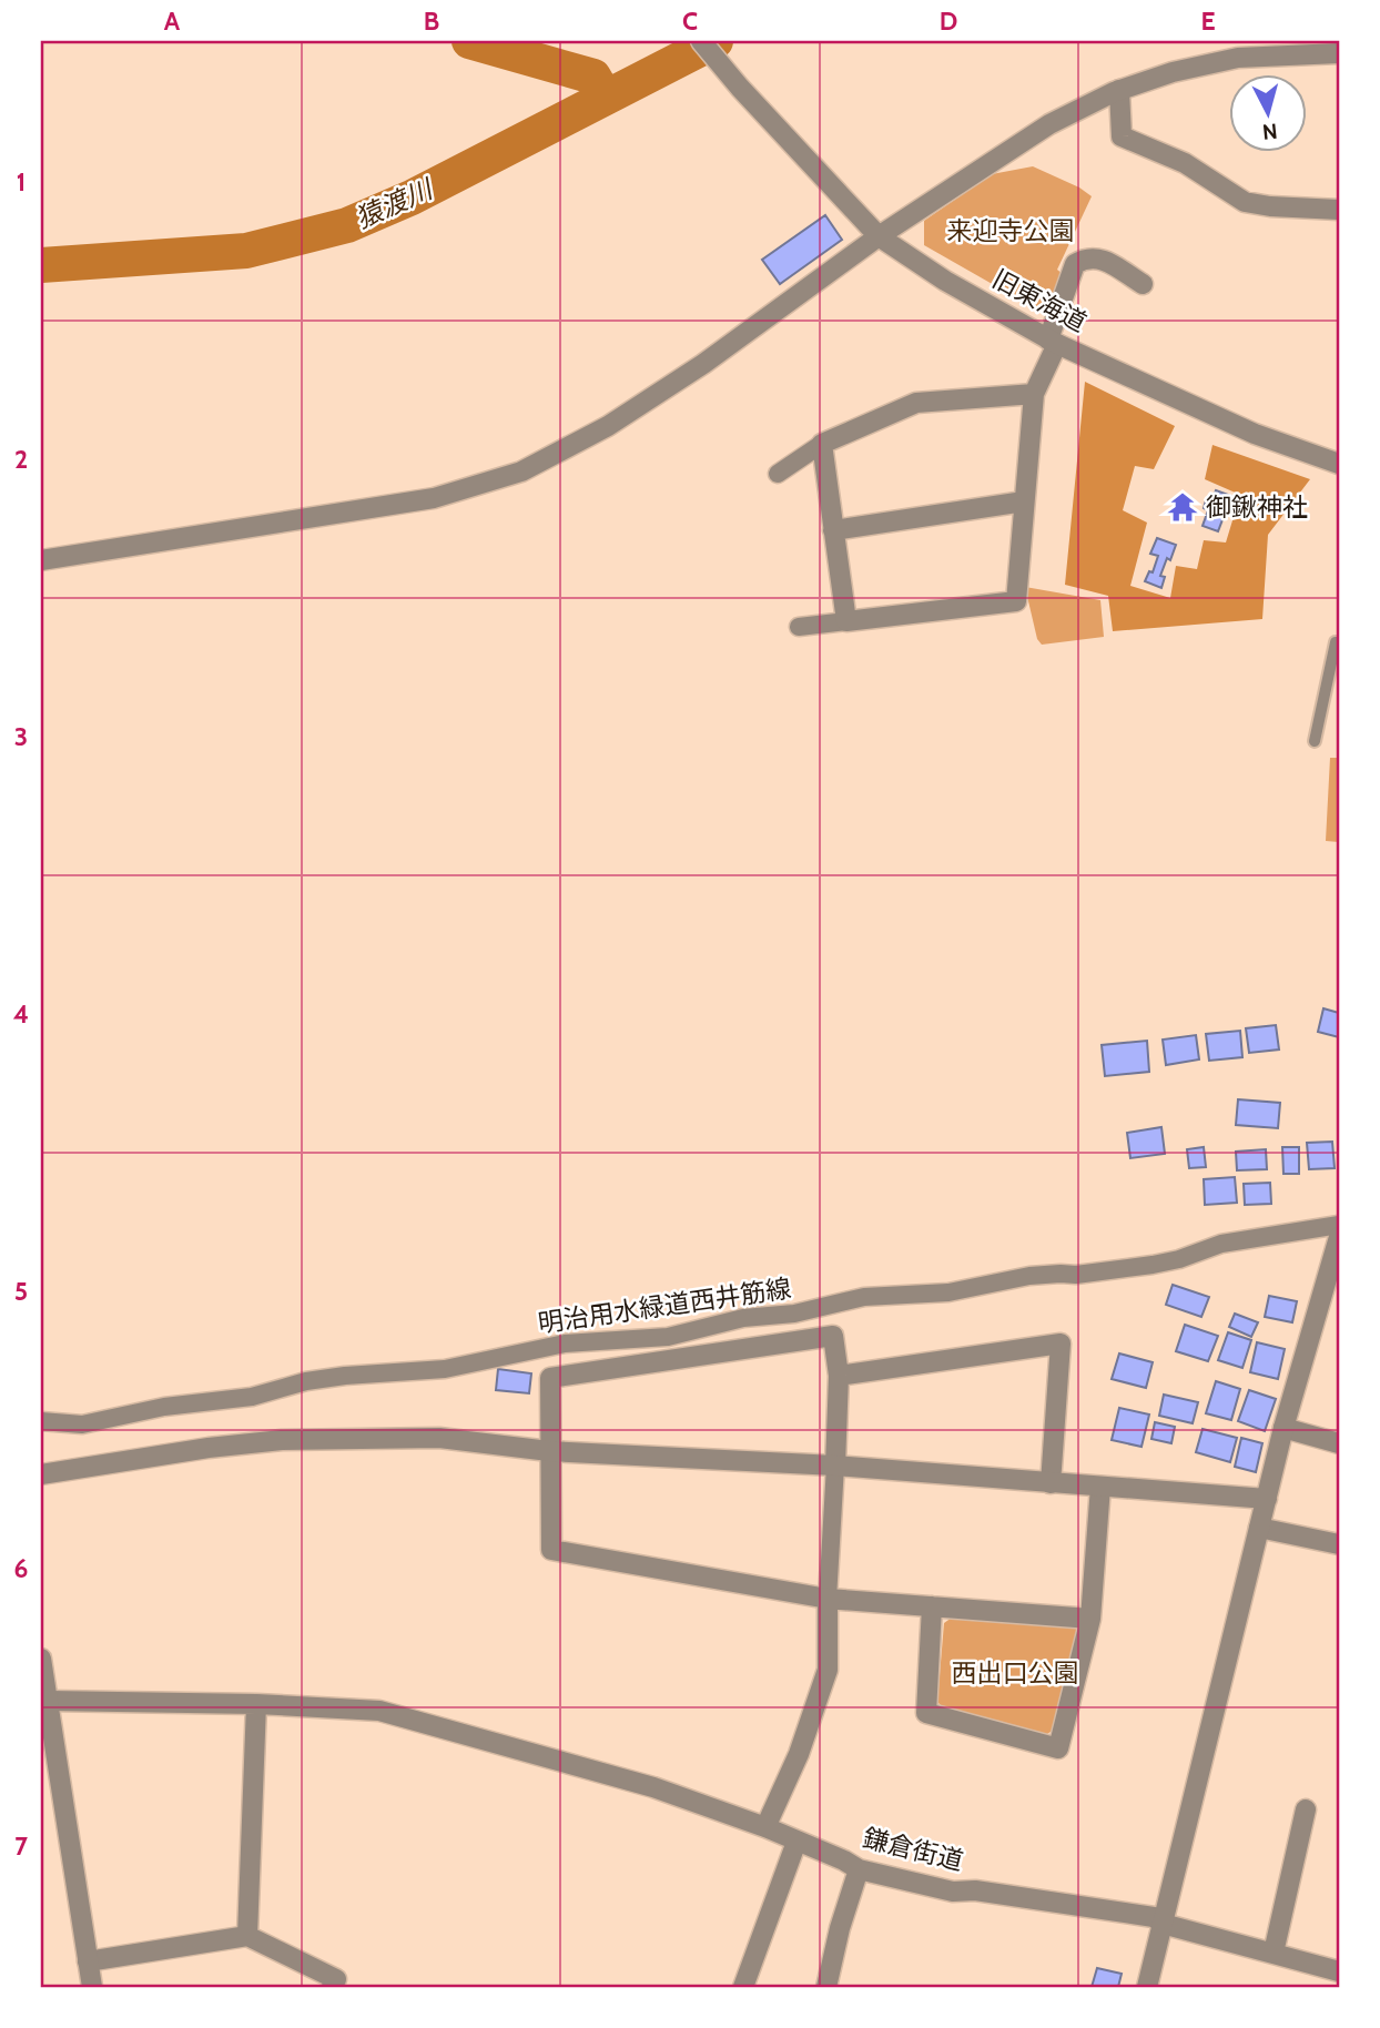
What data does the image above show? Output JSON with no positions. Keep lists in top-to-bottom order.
{
  "streets": {
    "street": ["旧東海道", "明治用水緑道西井筋線", "鎌倉街道"]
  },
  "water": ["猿渡川"],
  "parks": ["来迎寺公園", "西出口公園"],
  "places": {
    "temple": ["御鍬神社"]
  },
  "north": "bottom",
  "grid": {
    "columns": [
      "A",
      "B",
      "C",
      "D",
      "E"
    ],
    "rows": [
      "1",
      "2",
      "3",
      "4",
      "5",
      "6",
      "7"
    ]
  }
}
